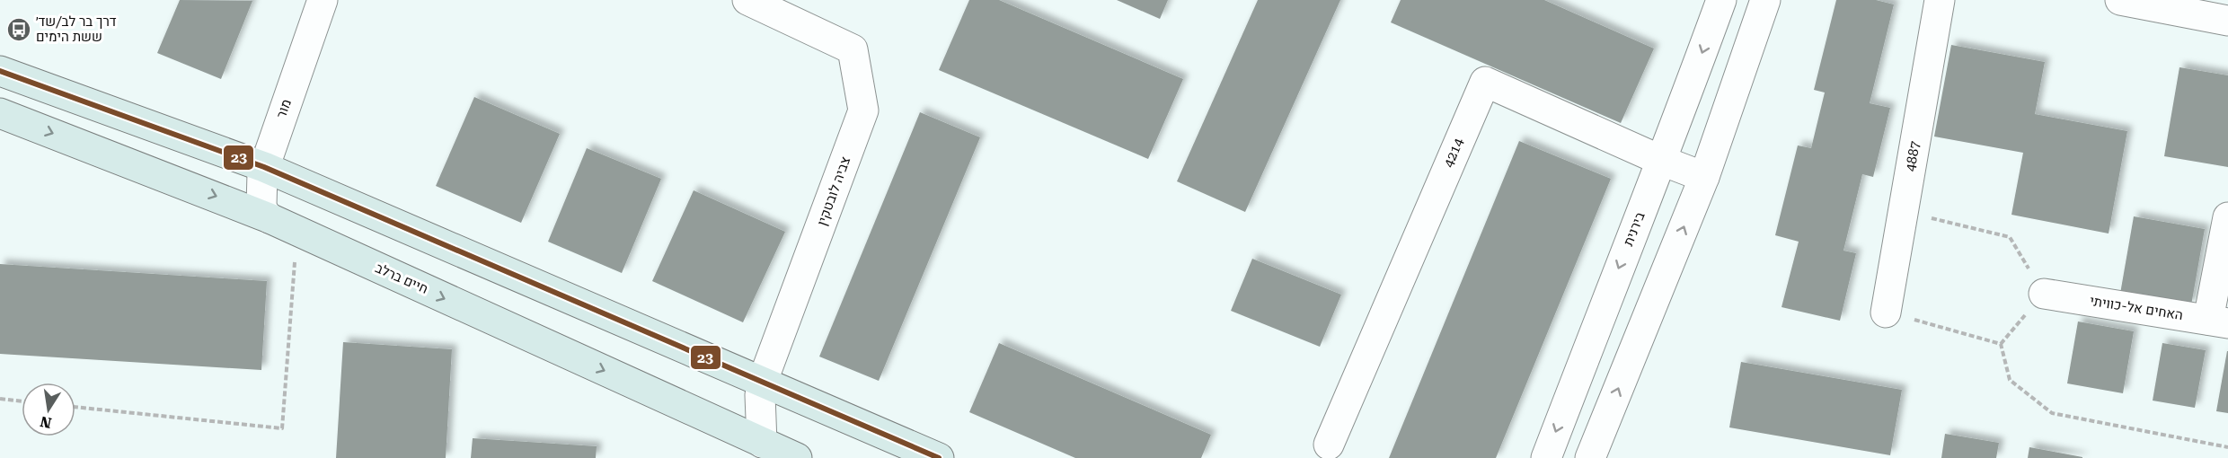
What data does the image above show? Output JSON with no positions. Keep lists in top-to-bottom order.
{
  "streets": {
    "main road": ["חיים ברלב"],
    "street": [
      "מור",
      "4214",
      "4887",
      "צביה לובטקין",
      "בירנית",
      "האחים אל-כוויתי"
    ]
  },
  "crossings": [
    ["מור", "חיים ברלב"],
    ["4214", "בירנית"],
    ["צביה לובטקין", "חיים ברלב"]
  ],
  "places": {
    "bus stop": ["דרך בר לב/שד׳ ששת הימים"]
  },
  "lines": ["transit line 23"],
  "north": "bottom"
}
